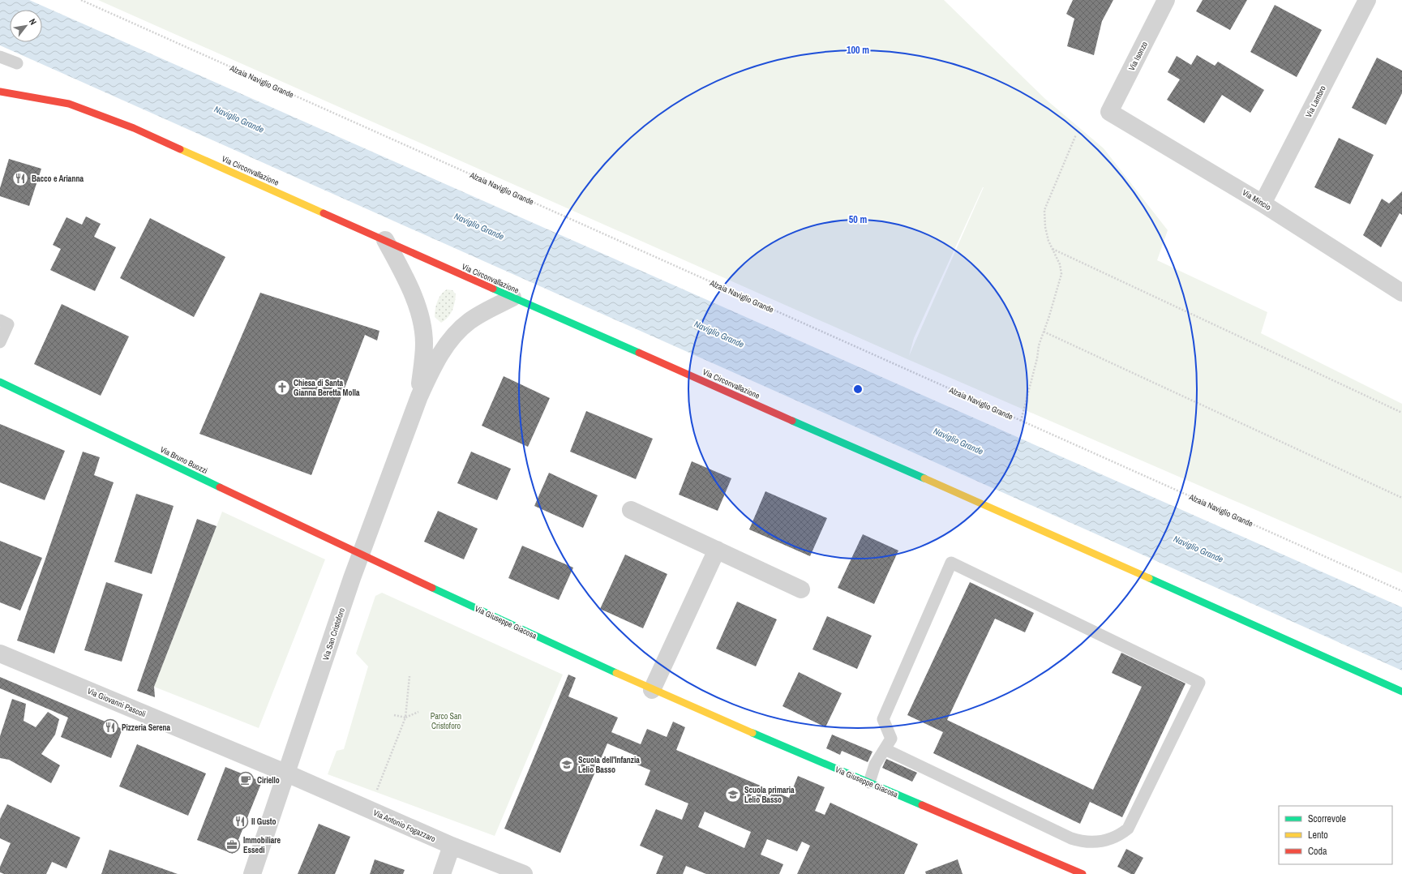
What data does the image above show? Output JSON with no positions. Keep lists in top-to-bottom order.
{
  "streets": {
    "main road": ["Via Circonvallazione", "Via Bruno Buozzi", "Via Giuseppe Giacosa"],
    "street": [
      "Via Isonzo",
      "Via Lambro",
      "Via Mincio",
      "Via San Cristoforo",
      "Via Giovanni Pascoli",
      "Via Antonio Fogazzaro"
    ],
    "path": ["Alzaia Naviglio Grande"]
  },
  "crossings": [
    ["Via Isonzo", "Via Mincio"],
    ["Via Lambro", "Via Mincio"],
    ["Via Bruno Buozzi", "Via Giuseppe Giacosa"],
    ["Via Bruno Buozzi", "Via San Cristoforo"],
    ["Via Giuseppe Giacosa", "Via San Cristoforo"],
    ["Via San Cristoforo", "Via Giovanni Pascoli"],
    ["Via San Cristoforo", "Via Antonio Fogazzaro"],
    ["Via Giovanni Pascoli", "Via Antonio Fogazzaro"]
  ],
  "water": ["Naviglio Grande"],
  "parks": ["Parco San Cristoforo"],
  "places": {
    "restaurant": ["Bacco e Arianna", "Pizzeria Serena", "Il Gusto"],
    "church": ["Chiesa di Santa Gianna Beretta Molla"],
    "school or university": ["Scuola dell'Infanzia Lelio Basso", "Scuola primaria Lelio Basso"],
    "cafe": ["Ciriello"],
    "office": ["Immobiliare Essedi"]
  },
  "legend": ["Scorrevole", "Lento", "Coda"],
  "north": "top right",
  "rings": ["100 m", "50 m"]
}
